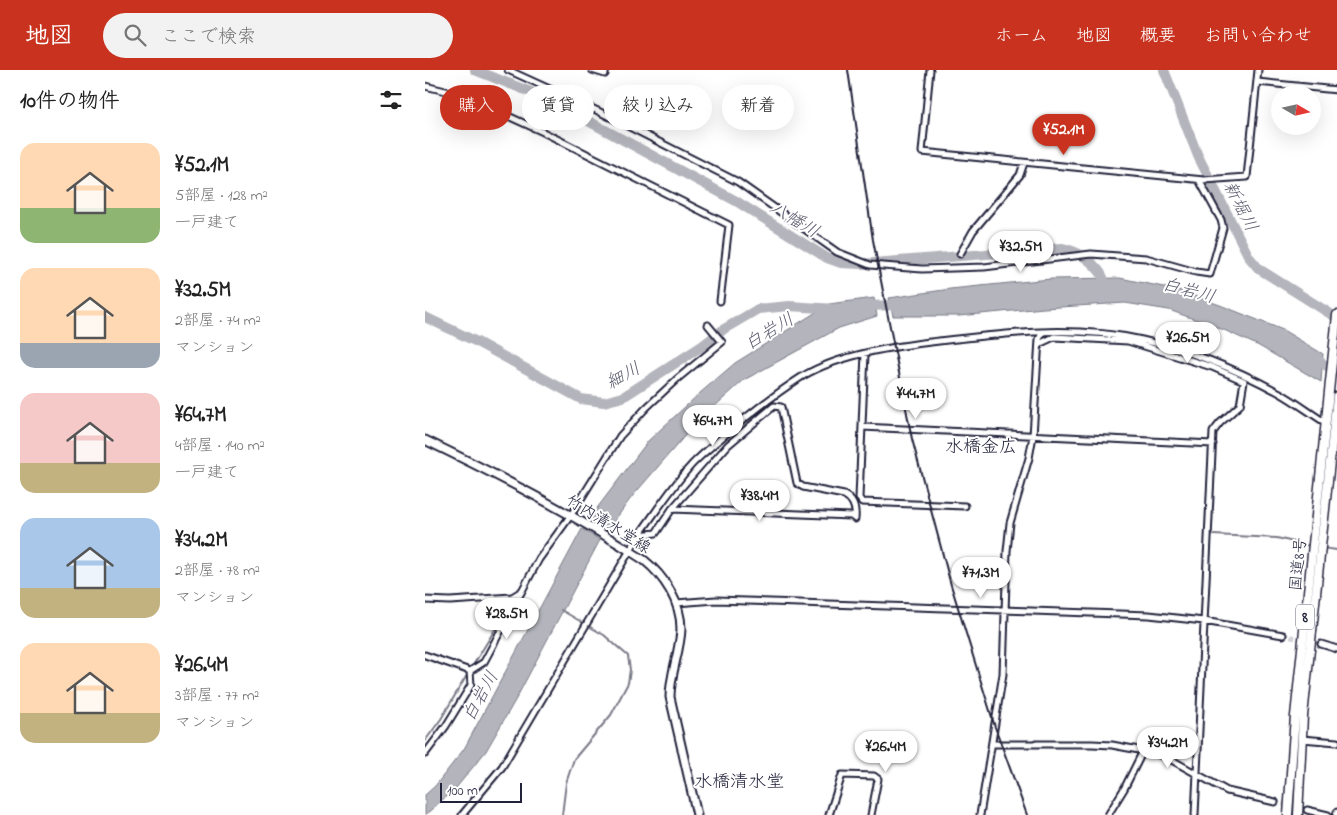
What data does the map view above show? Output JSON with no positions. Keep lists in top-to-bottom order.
{
  "streets": {
    "highway": ["国道8号", "8"],
    "main road": ["竹内清水堂線"]
  },
  "districts": ["水橋金広", "水橋清水堂"],
  "water": [
    "新堀川",
    "八幡川",
    "白岩川",
    "細川"
  ],
  "scale_bar": "100 m",
  "north": "right",
  "page": {
    "header": "地図",
    "search": "ここで検索",
    "nav": [
      "ホーム",
      "地図",
      "概要",
      "お問い合わせ"
    ],
    "heading": "10件の物件",
    "chip": [
      "購入",
      "賃貸",
      "絞り込み",
      "新着"
    ],
    "price": [
      "¥52.1M",
      "¥32.5M",
      "¥26.5M",
      "¥44.7M",
      "¥64.7M",
      "¥38.4M",
      "¥71.3M",
      "¥28.5M",
      "¥34.2M",
      "¥26.4M"
    ],
    "list": [
      {
        "name": "¥52.1M",
        "note": "5部屋 · 128 m² · 一戸建て"
      },
      {
        "name": "¥32.5M",
        "note": "2部屋 · 74 m² · マンション"
      },
      {
        "name": "¥64.7M",
        "note": "4部屋 · 140 m² · 一戸建て"
      },
      {
        "name": "¥34.2M",
        "note": "2部屋 · 78 m² · マンション"
      },
      {
        "name": "¥26.4M",
        "note": "3部屋 · 77 m² · マンション"
      }
    ],
    "scale": "100 m"
  }
}
